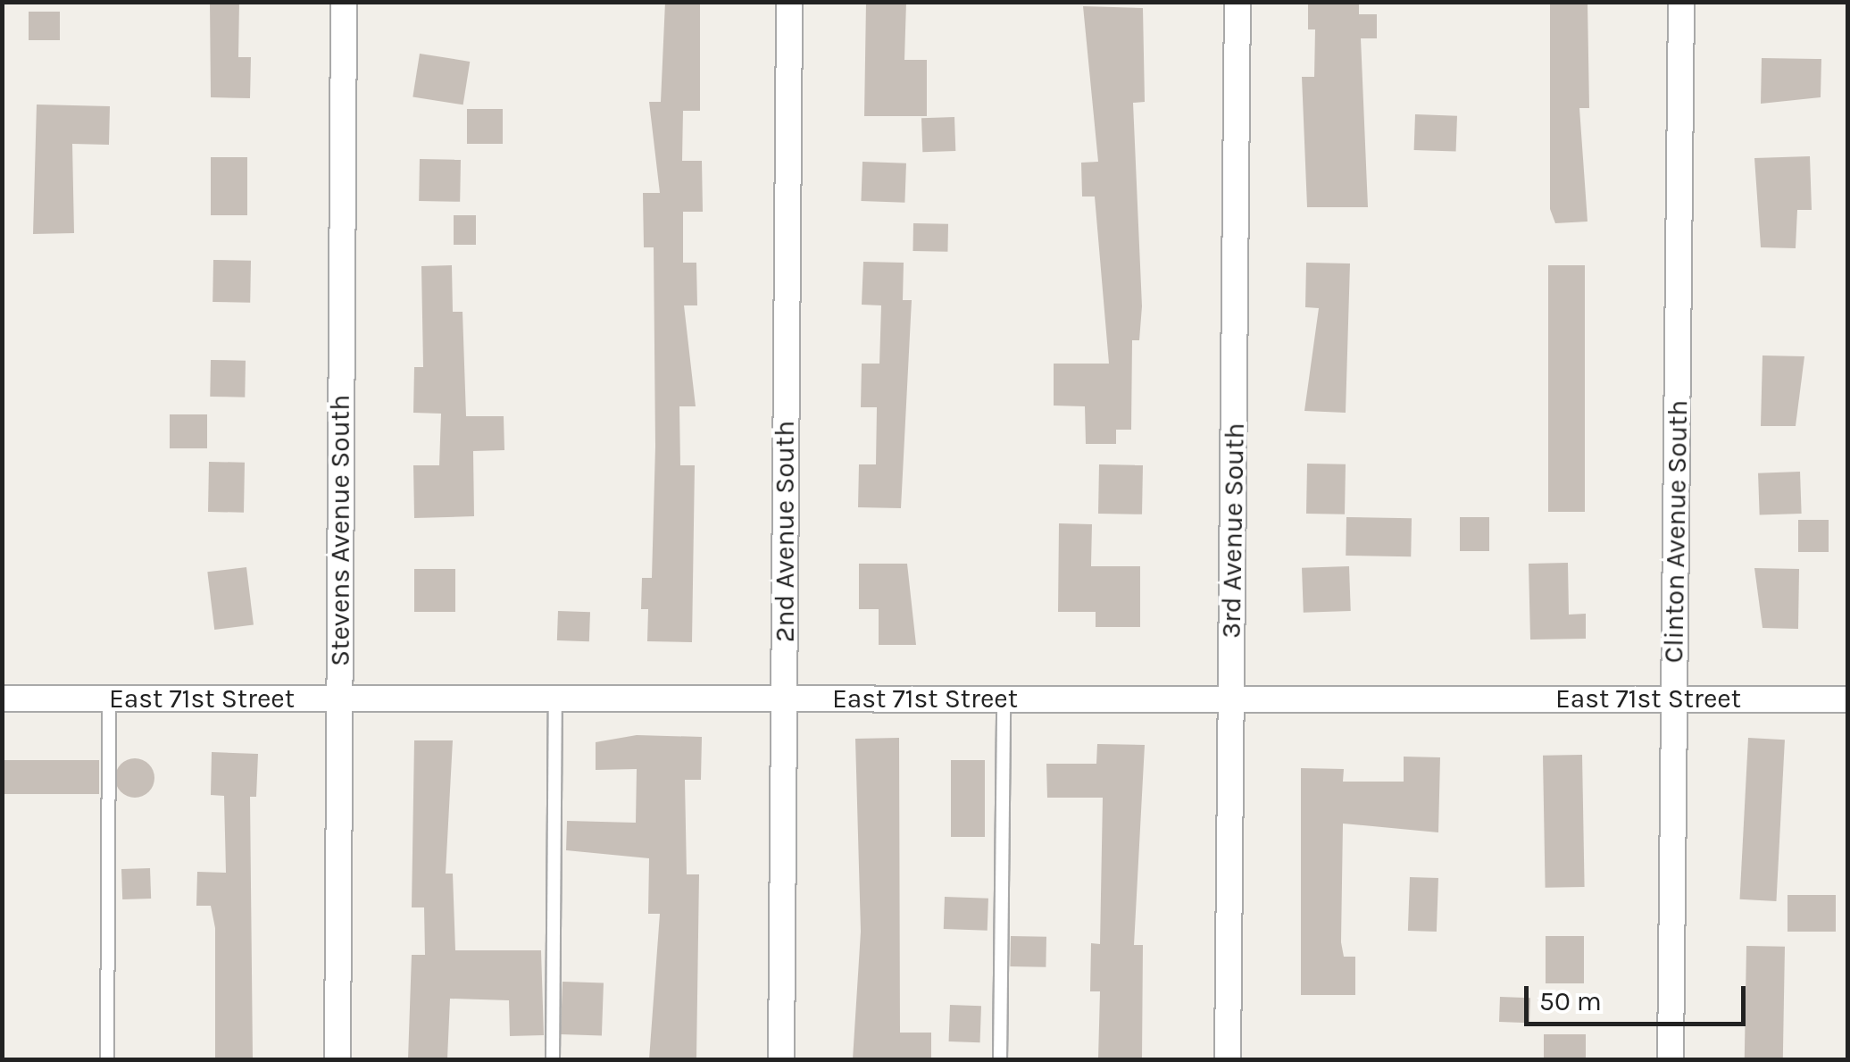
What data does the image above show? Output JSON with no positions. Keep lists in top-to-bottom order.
{
  "streets": {
    "street": [
      "Stevens Avenue South",
      "3rd Avenue South",
      "2nd Avenue South",
      "Clinton Avenue South",
      "East 71st Street"
    ]
  },
  "crossings": [
    ["Stevens Avenue South", "East 71st Street"],
    ["3rd Avenue South", "East 71st Street"],
    ["2nd Avenue South", "East 71st Street"],
    ["Clinton Avenue South", "East 71st Street"]
  ],
  "scale_bar": "50 m"
}
